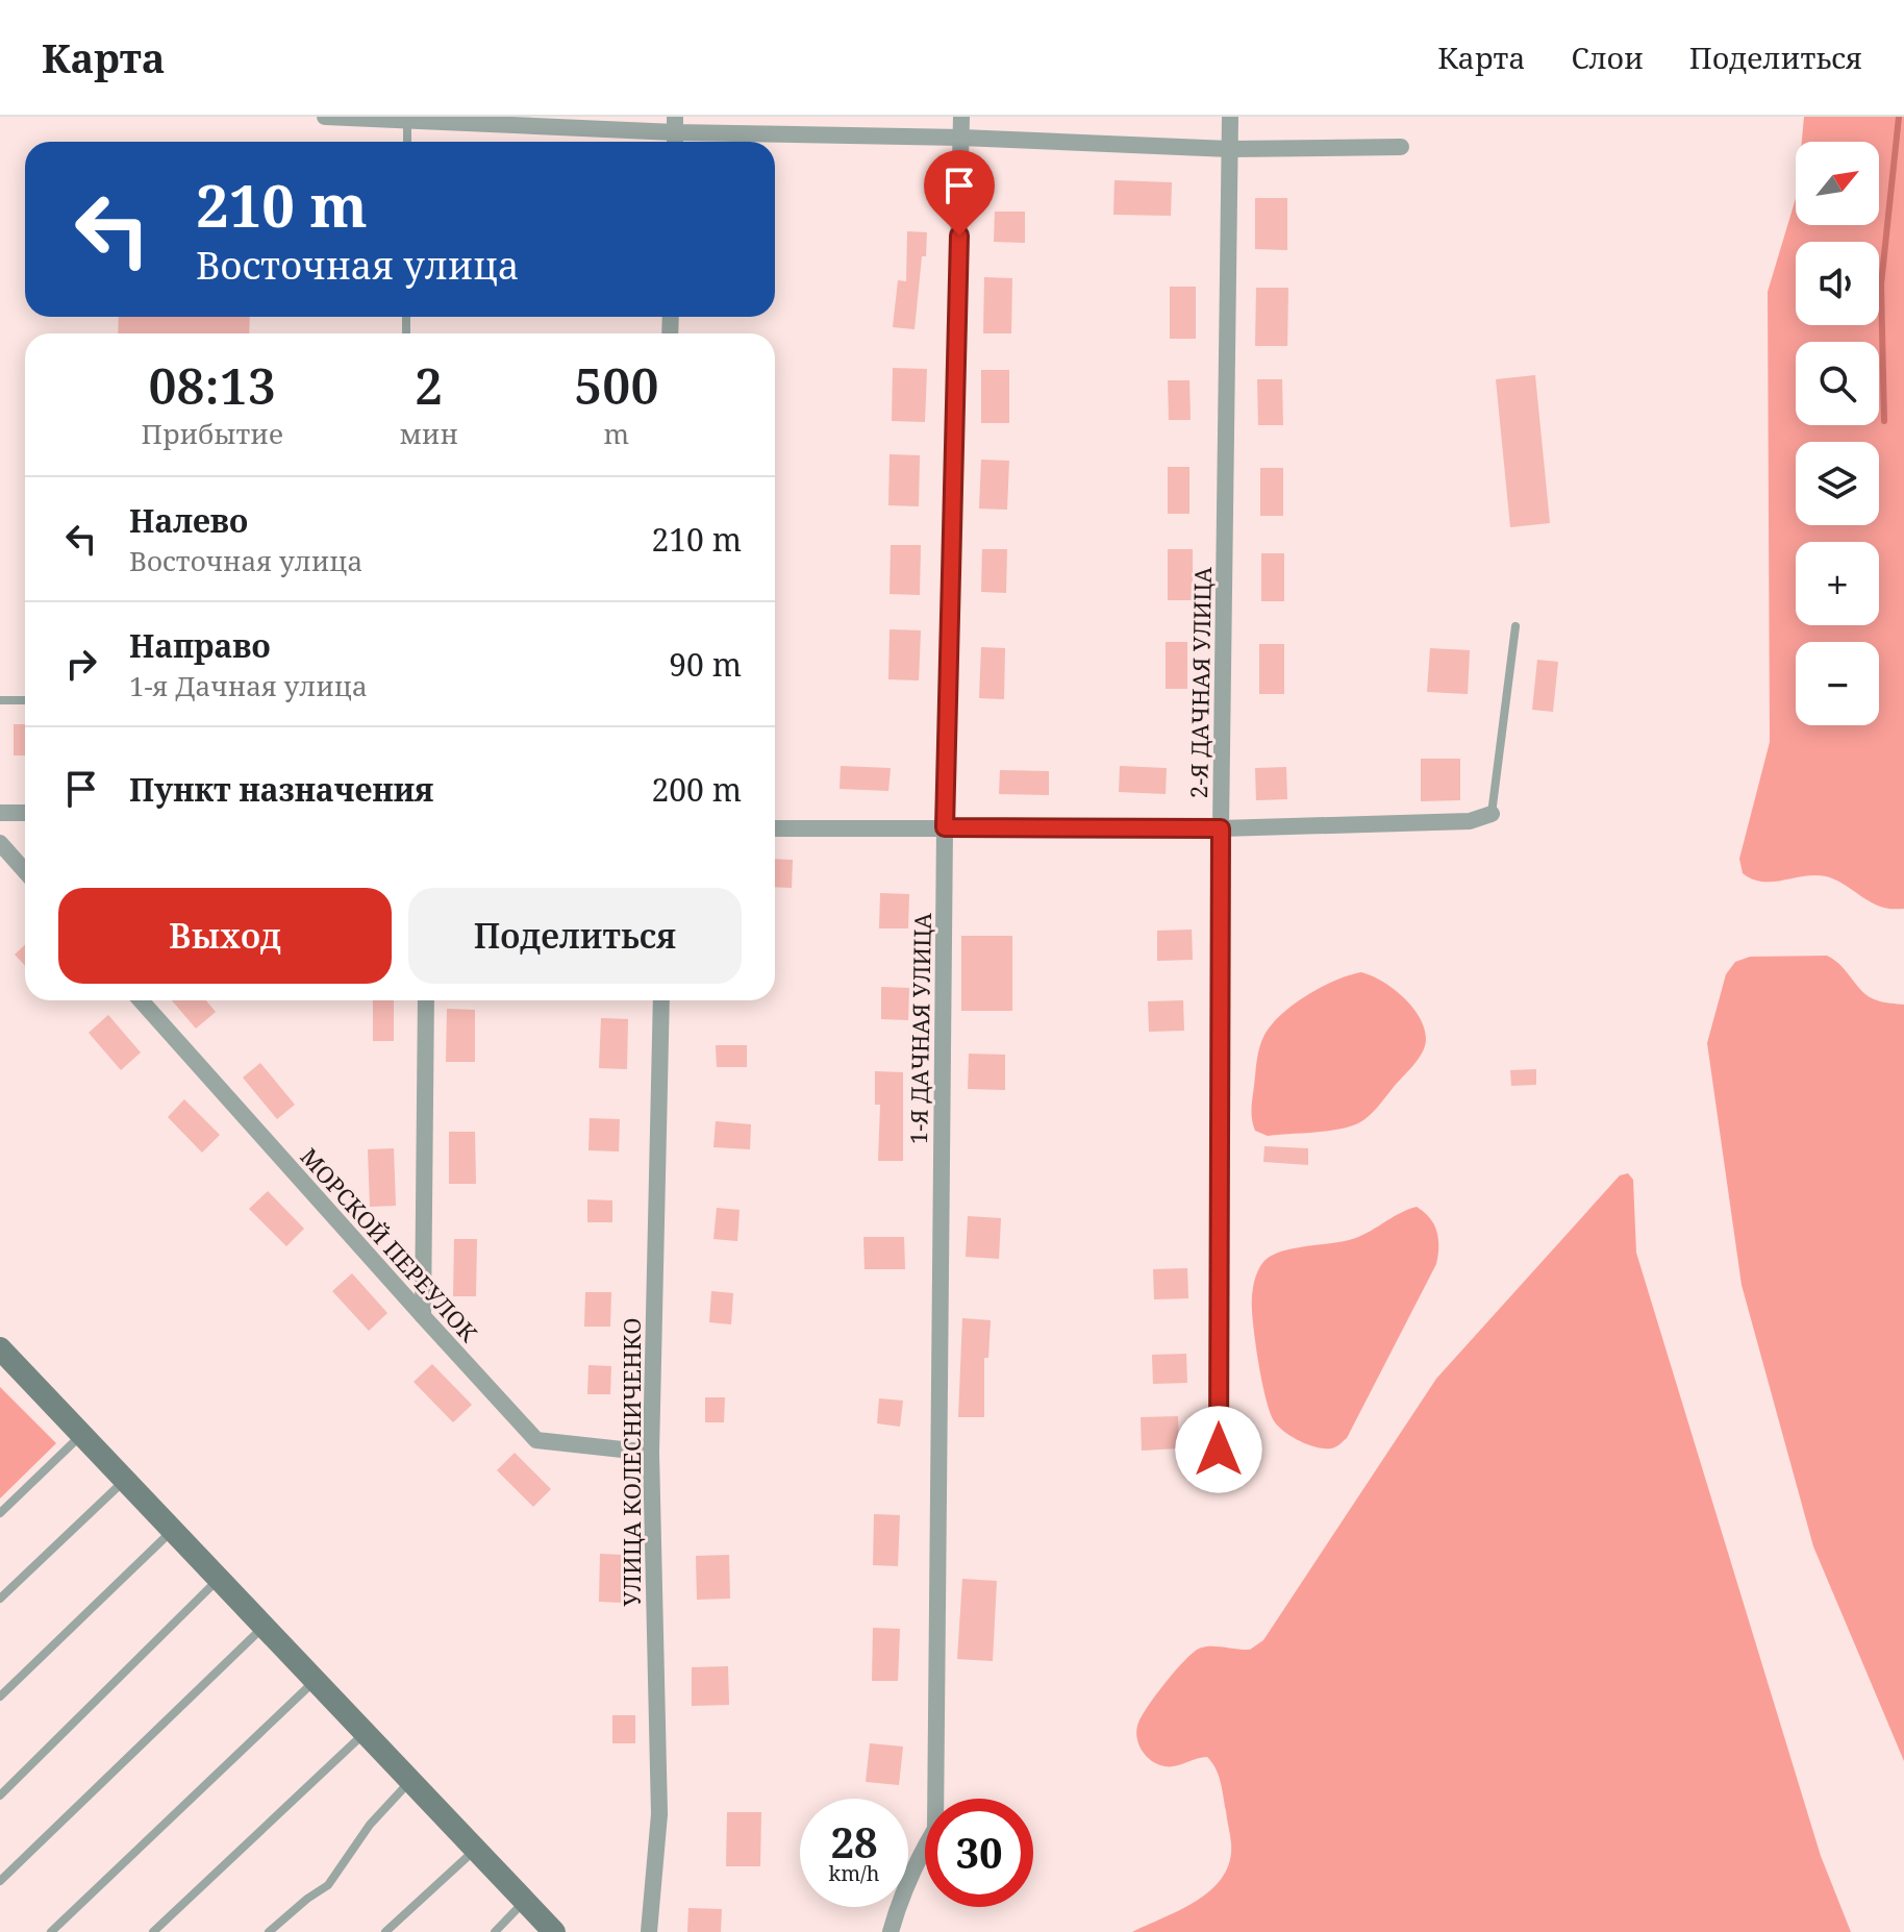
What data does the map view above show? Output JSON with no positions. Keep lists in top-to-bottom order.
{
  "streets": {
    "street": [
      "2-Я ДАЧНАЯ УЛИЦА",
      "1-Я ДАЧНАЯ УЛИЦА",
      "МОРСКОЙ ПЕРЕУЛОК",
      "УЛИЦА КОЛЕСНИЧЕНКО"
    ]
  },
  "crossings": [
    ["МОРСКОЙ ПЕРЕУЛОК", "УЛИЦА КОЛЕСНИЧЕНКО"]
  ],
  "north": "top right",
  "page": {
    "header": "Карта",
    "nav": ["Карта", "Слои", "Поделиться"],
    "map_buttons": ["+", "−"],
    "turn": ["210 m", "Восточная улица"],
    "eta": [
      "08:13",
      "Прибытие",
      "2",
      "мин",
      "500",
      "m"
    ],
    "list": [
      {
        "name": "Налево",
        "note": "Восточная улица",
        "value": "210 m"
      },
      {
        "name": "Направо",
        "note": "1-я Дачная улица",
        "value": "90 m"
      },
      {
        "name": "Пункт назначения",
        "value": "200 m"
      }
    ],
    "buttons": ["Выход", "Поделиться"],
    "speed": "28 km/h",
    "limit": "30"
  }
}
